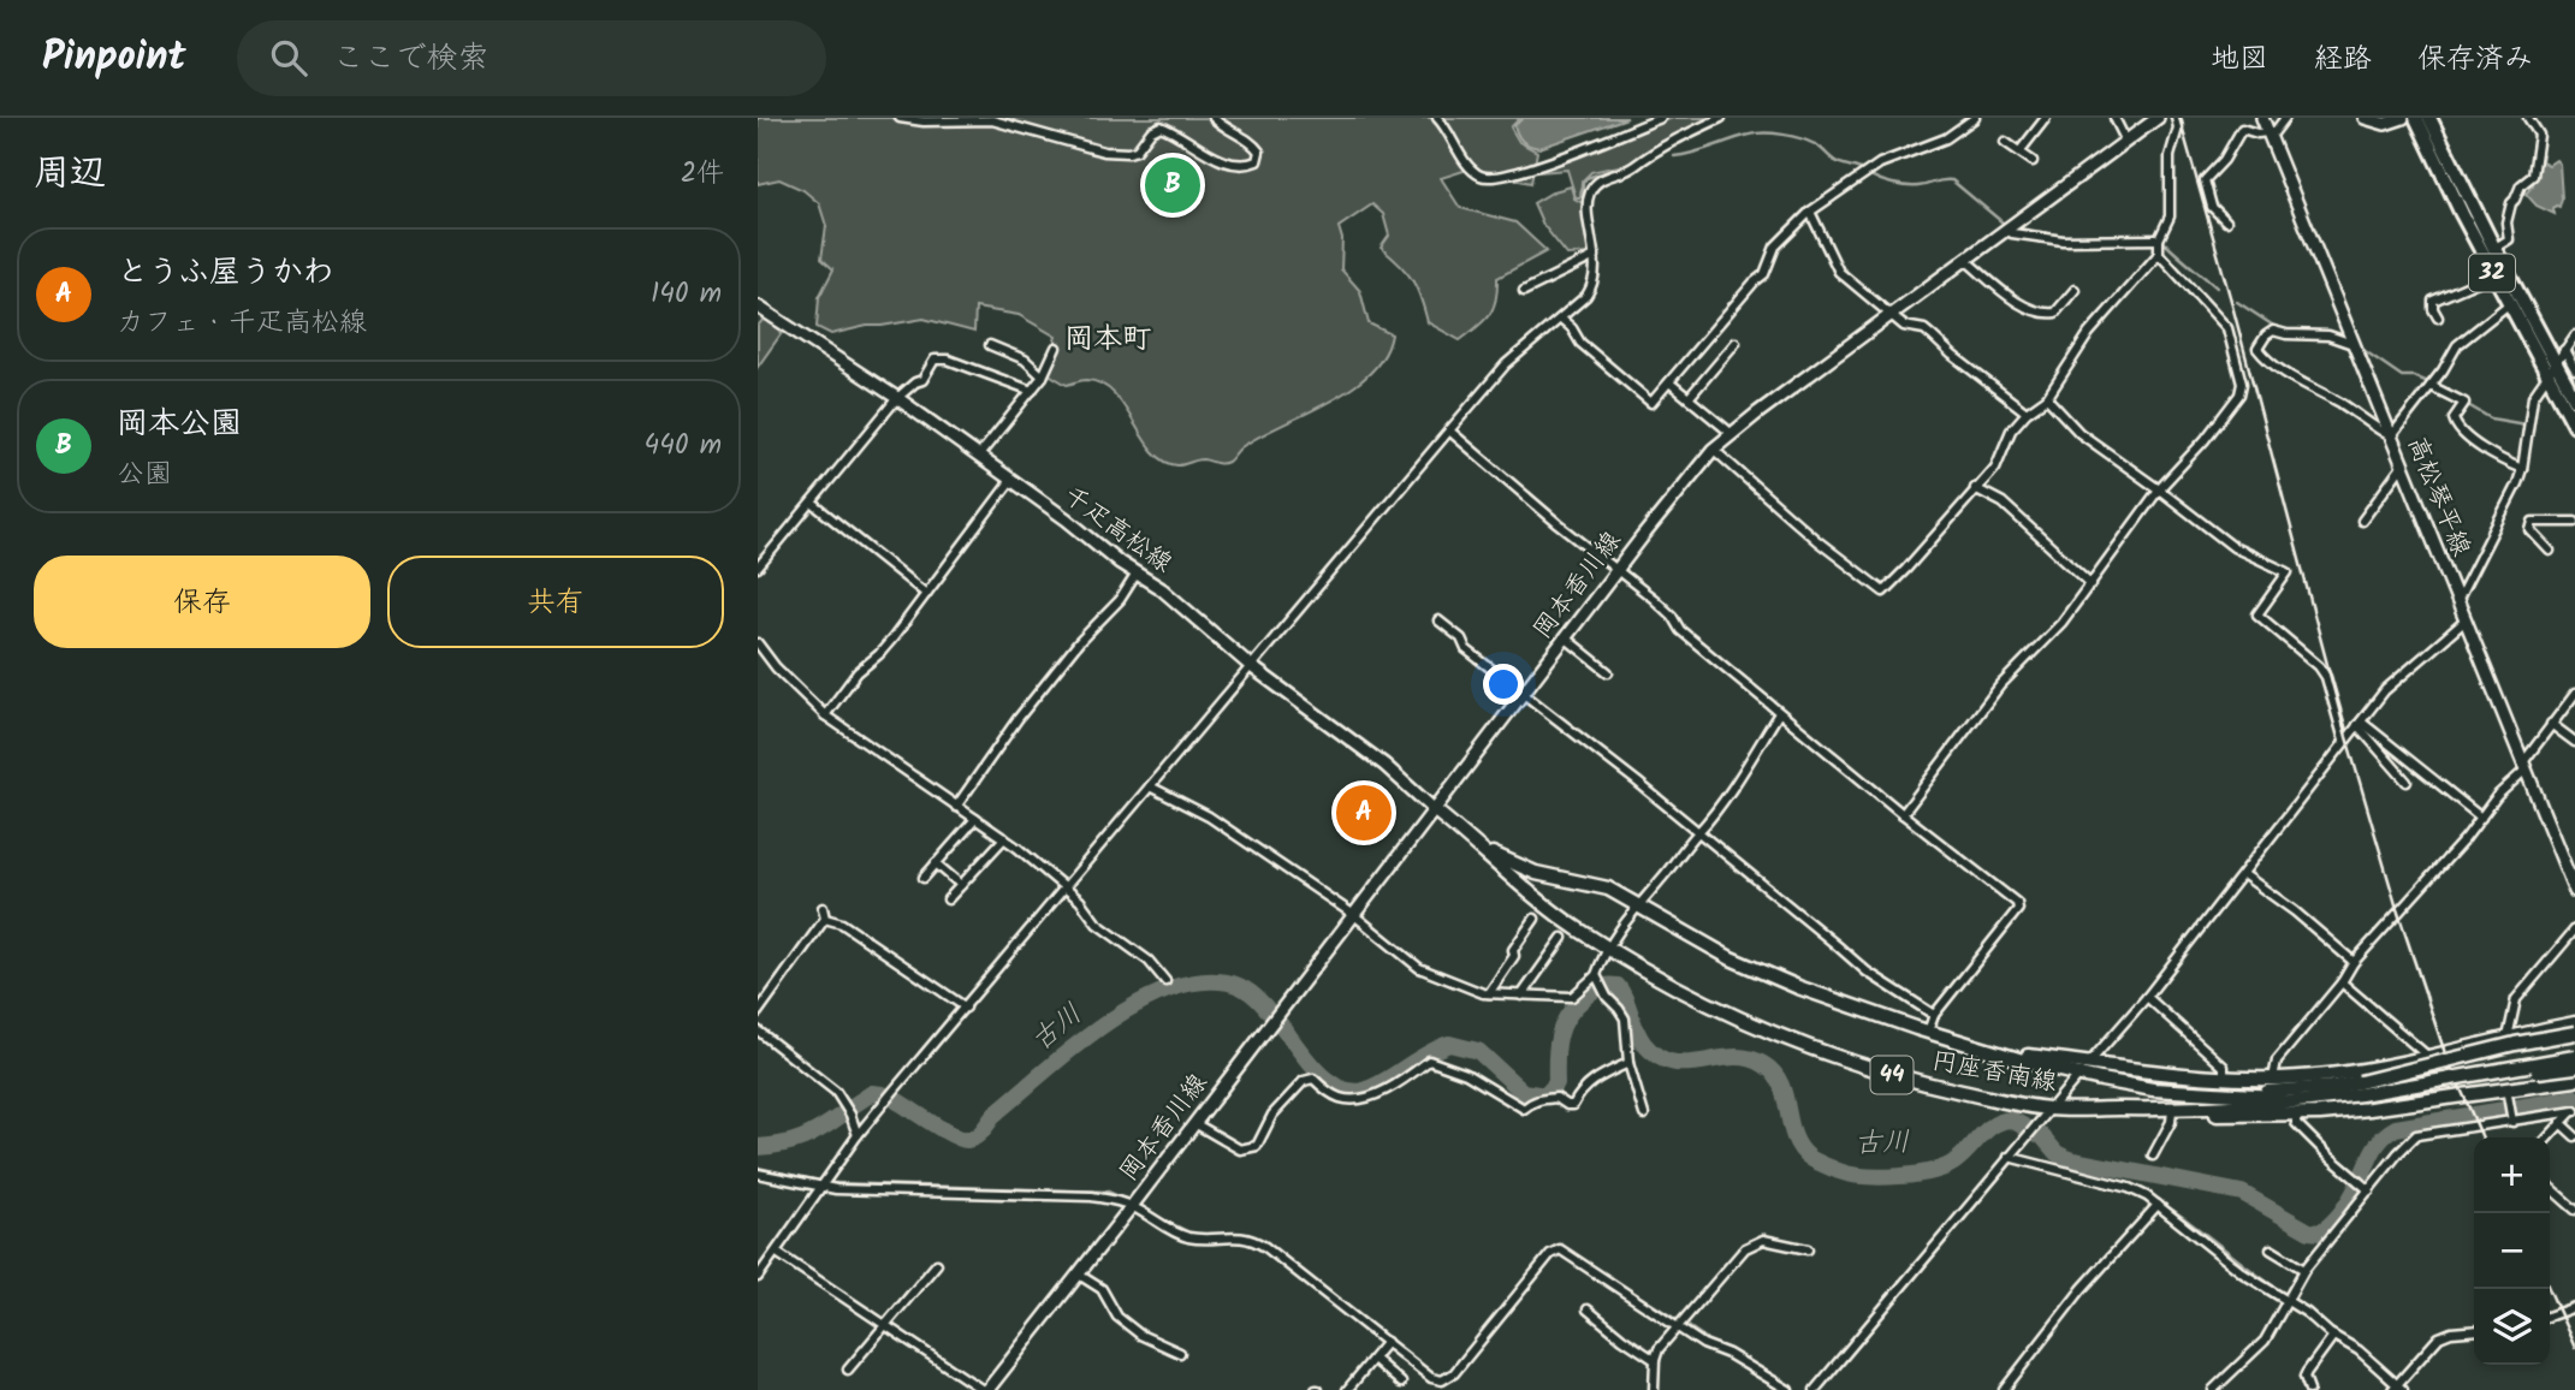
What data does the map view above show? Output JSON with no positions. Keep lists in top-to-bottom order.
{
  "streets": {
    "highway": ["32"],
    "main road": [
      "高松琴平線",
      "千疋高松線",
      "岡本香川線",
      "円座香南線",
      "44"
    ]
  },
  "crossings": [
    ["千疋高松線", "岡本香川線"],
    ["千疋高松線", "円座香南線"],
    ["岡本香川線", "円座香南線"],
    ["円座香南線", "44"]
  ],
  "districts": ["岡本町"],
  "water": ["古川"],
  "page": {
    "header": "Pinpoint",
    "search": "ここで検索",
    "nav": ["地図", "経路", "保存済み"],
    "heading": ["周辺", "2件"],
    "pins": ["B", "A"],
    "list": [
      {
        "mark": "A",
        "name": "とうふ屋うかわ",
        "note": "カフェ · 千疋高松線",
        "value": "140 m"
      },
      {
        "mark": "B",
        "name": "岡本公園",
        "note": "公園",
        "value": "440 m"
      }
    ],
    "buttons": ["保存", "共有"],
    "map_buttons": ["+", "−"]
  }
}
